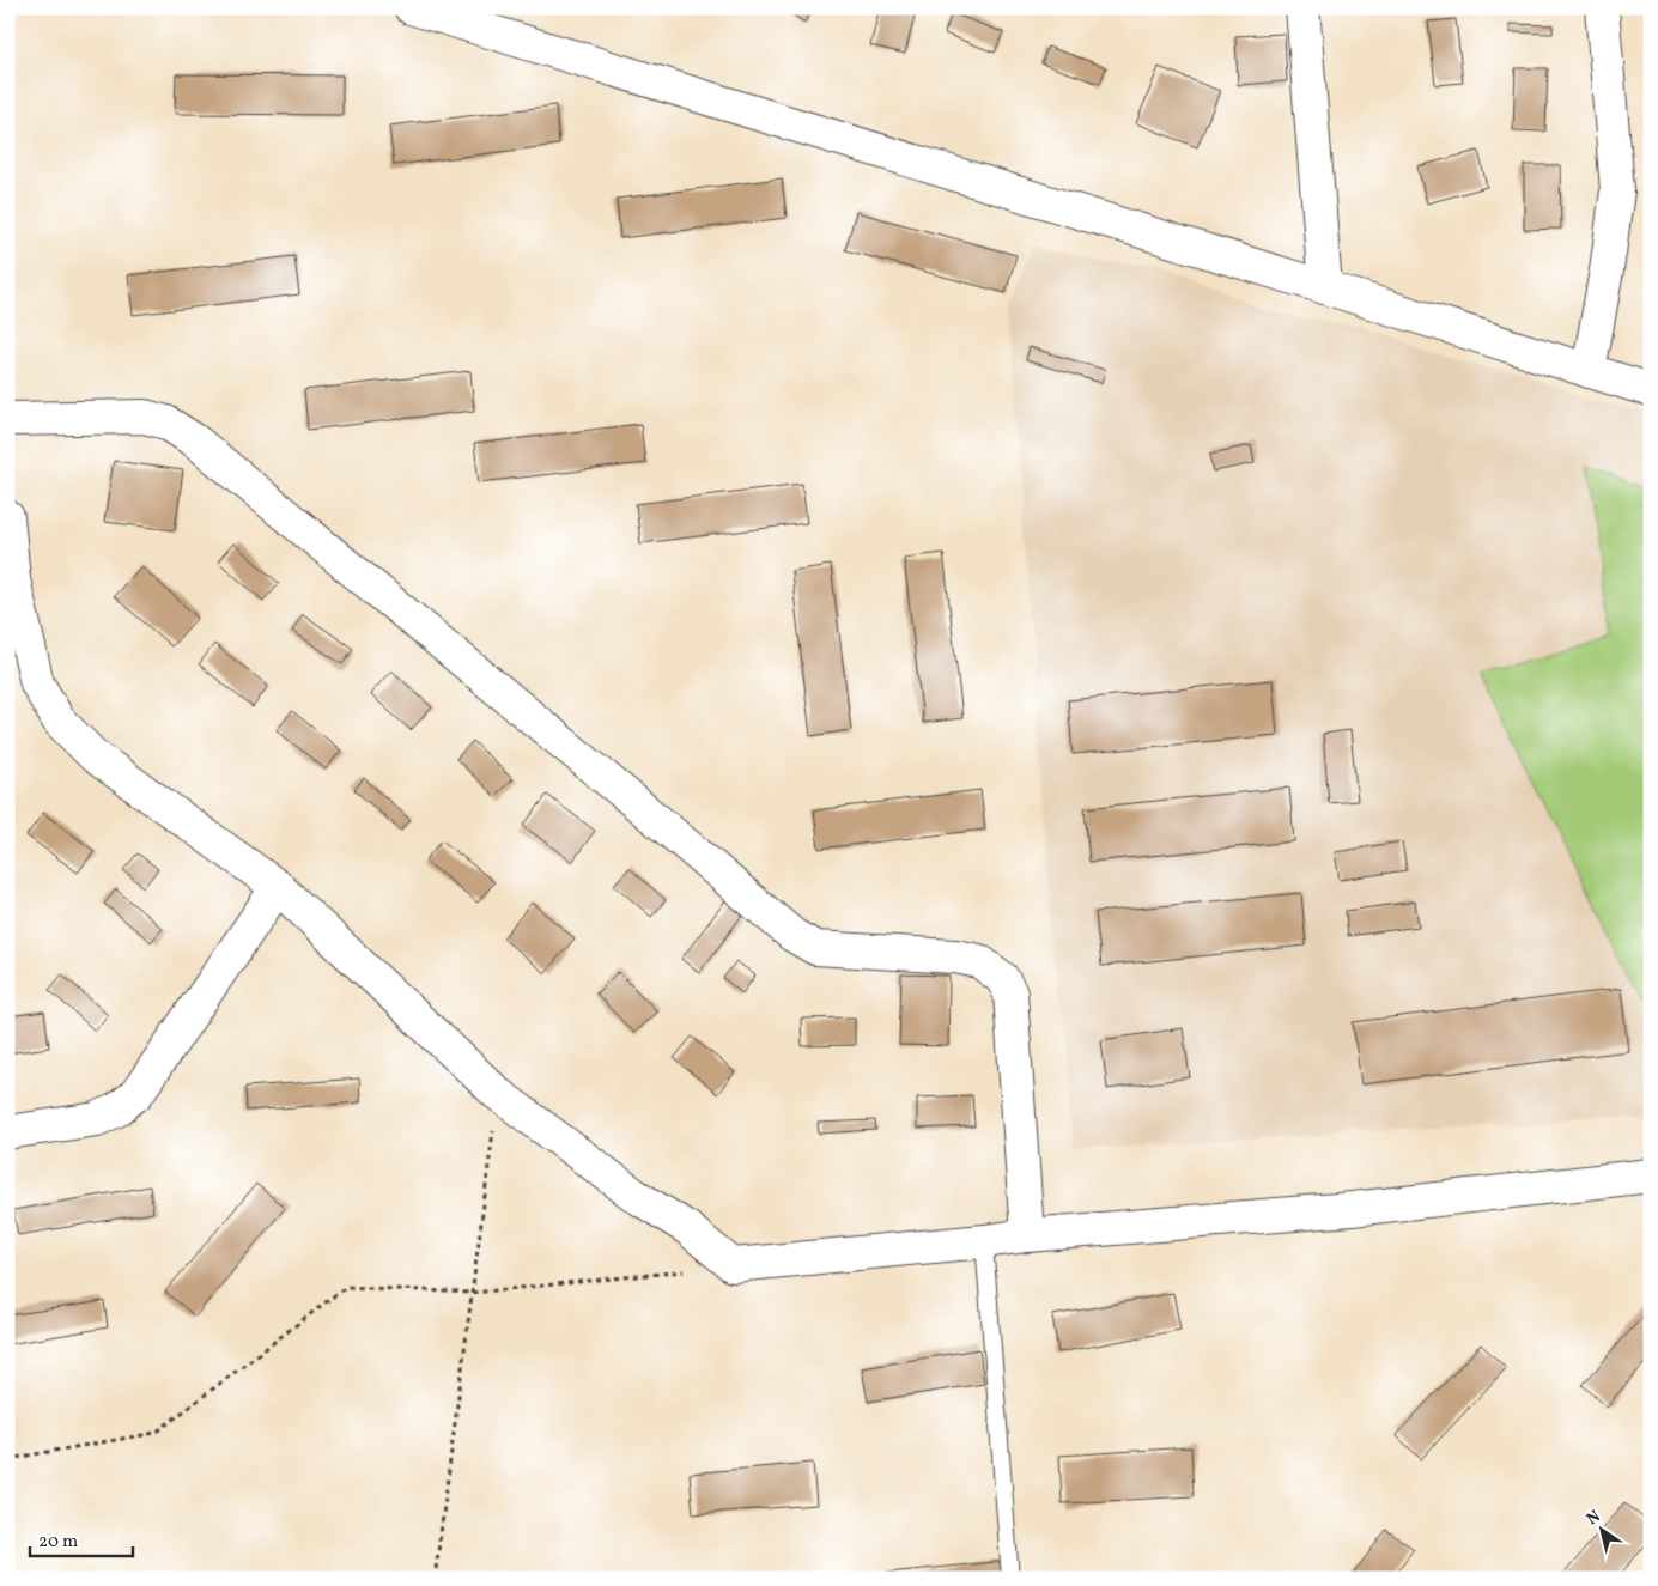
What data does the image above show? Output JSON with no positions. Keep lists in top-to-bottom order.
{
  "scale_bar": "20 m",
  "north": "top left"
}
